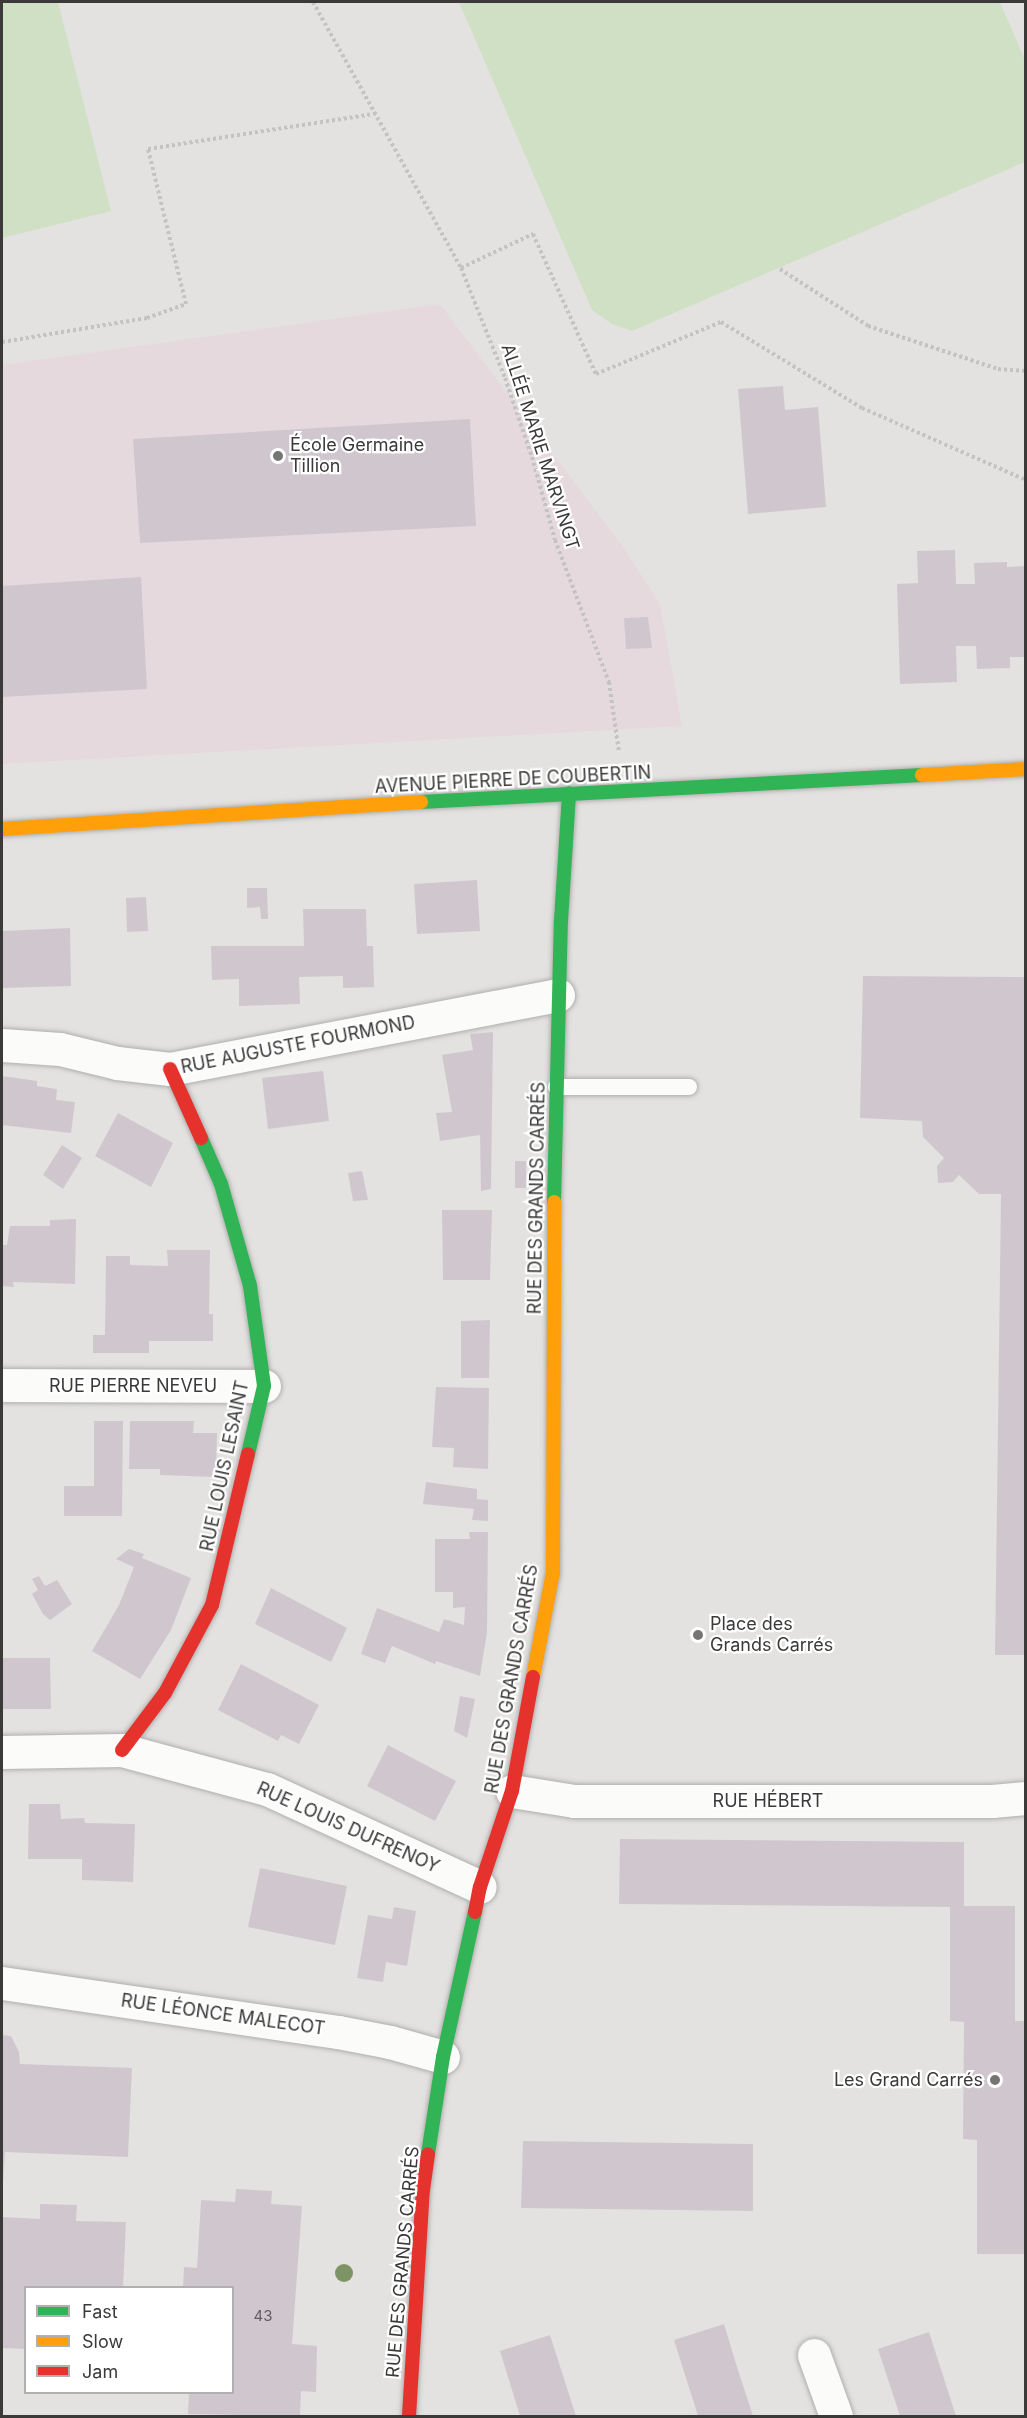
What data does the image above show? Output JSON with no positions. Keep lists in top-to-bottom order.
{
  "streets": {
    "street": [
      "AVENUE PIERRE DE COUBERTIN",
      "RUE AUGUSTE FOURMOND",
      "RUE DES GRANDS CARRÉS",
      "RUE PIERRE NEVEU",
      "RUE LOUIS LESAINT",
      "RUE HÉBERT",
      "RUE LOUIS DUFRENOY",
      "RUE LÉONCE MALECOT"
    ],
    "path": ["ALLÉE MARIE MARVINGT"]
  },
  "crossings": [
    ["ALLÉE MARIE MARVINGT", "AVENUE PIERRE DE COUBERTIN"],
    ["AVENUE PIERRE DE COUBERTIN", "RUE DES GRANDS CARRÉS"],
    ["RUE AUGUSTE FOURMOND", "RUE DES GRANDS CARRÉS"],
    ["RUE AUGUSTE FOURMOND", "RUE LOUIS LESAINT"],
    ["RUE DES GRANDS CARRÉS", "RUE HÉBERT"],
    ["RUE DES GRANDS CARRÉS", "RUE LOUIS DUFRENOY"],
    ["RUE DES GRANDS CARRÉS", "RUE LÉONCE MALECOT"],
    ["RUE PIERRE NEVEU", "RUE LOUIS LESAINT"],
    ["RUE LOUIS LESAINT", "RUE LOUIS DUFRENOY"]
  ],
  "places": ["École Germaine Tillion", "Place des Grands Carrés", "Les Grand Carrés"],
  "house_numbers": ["43"],
  "legend": ["Fast", "Slow", "Jam"]
}
